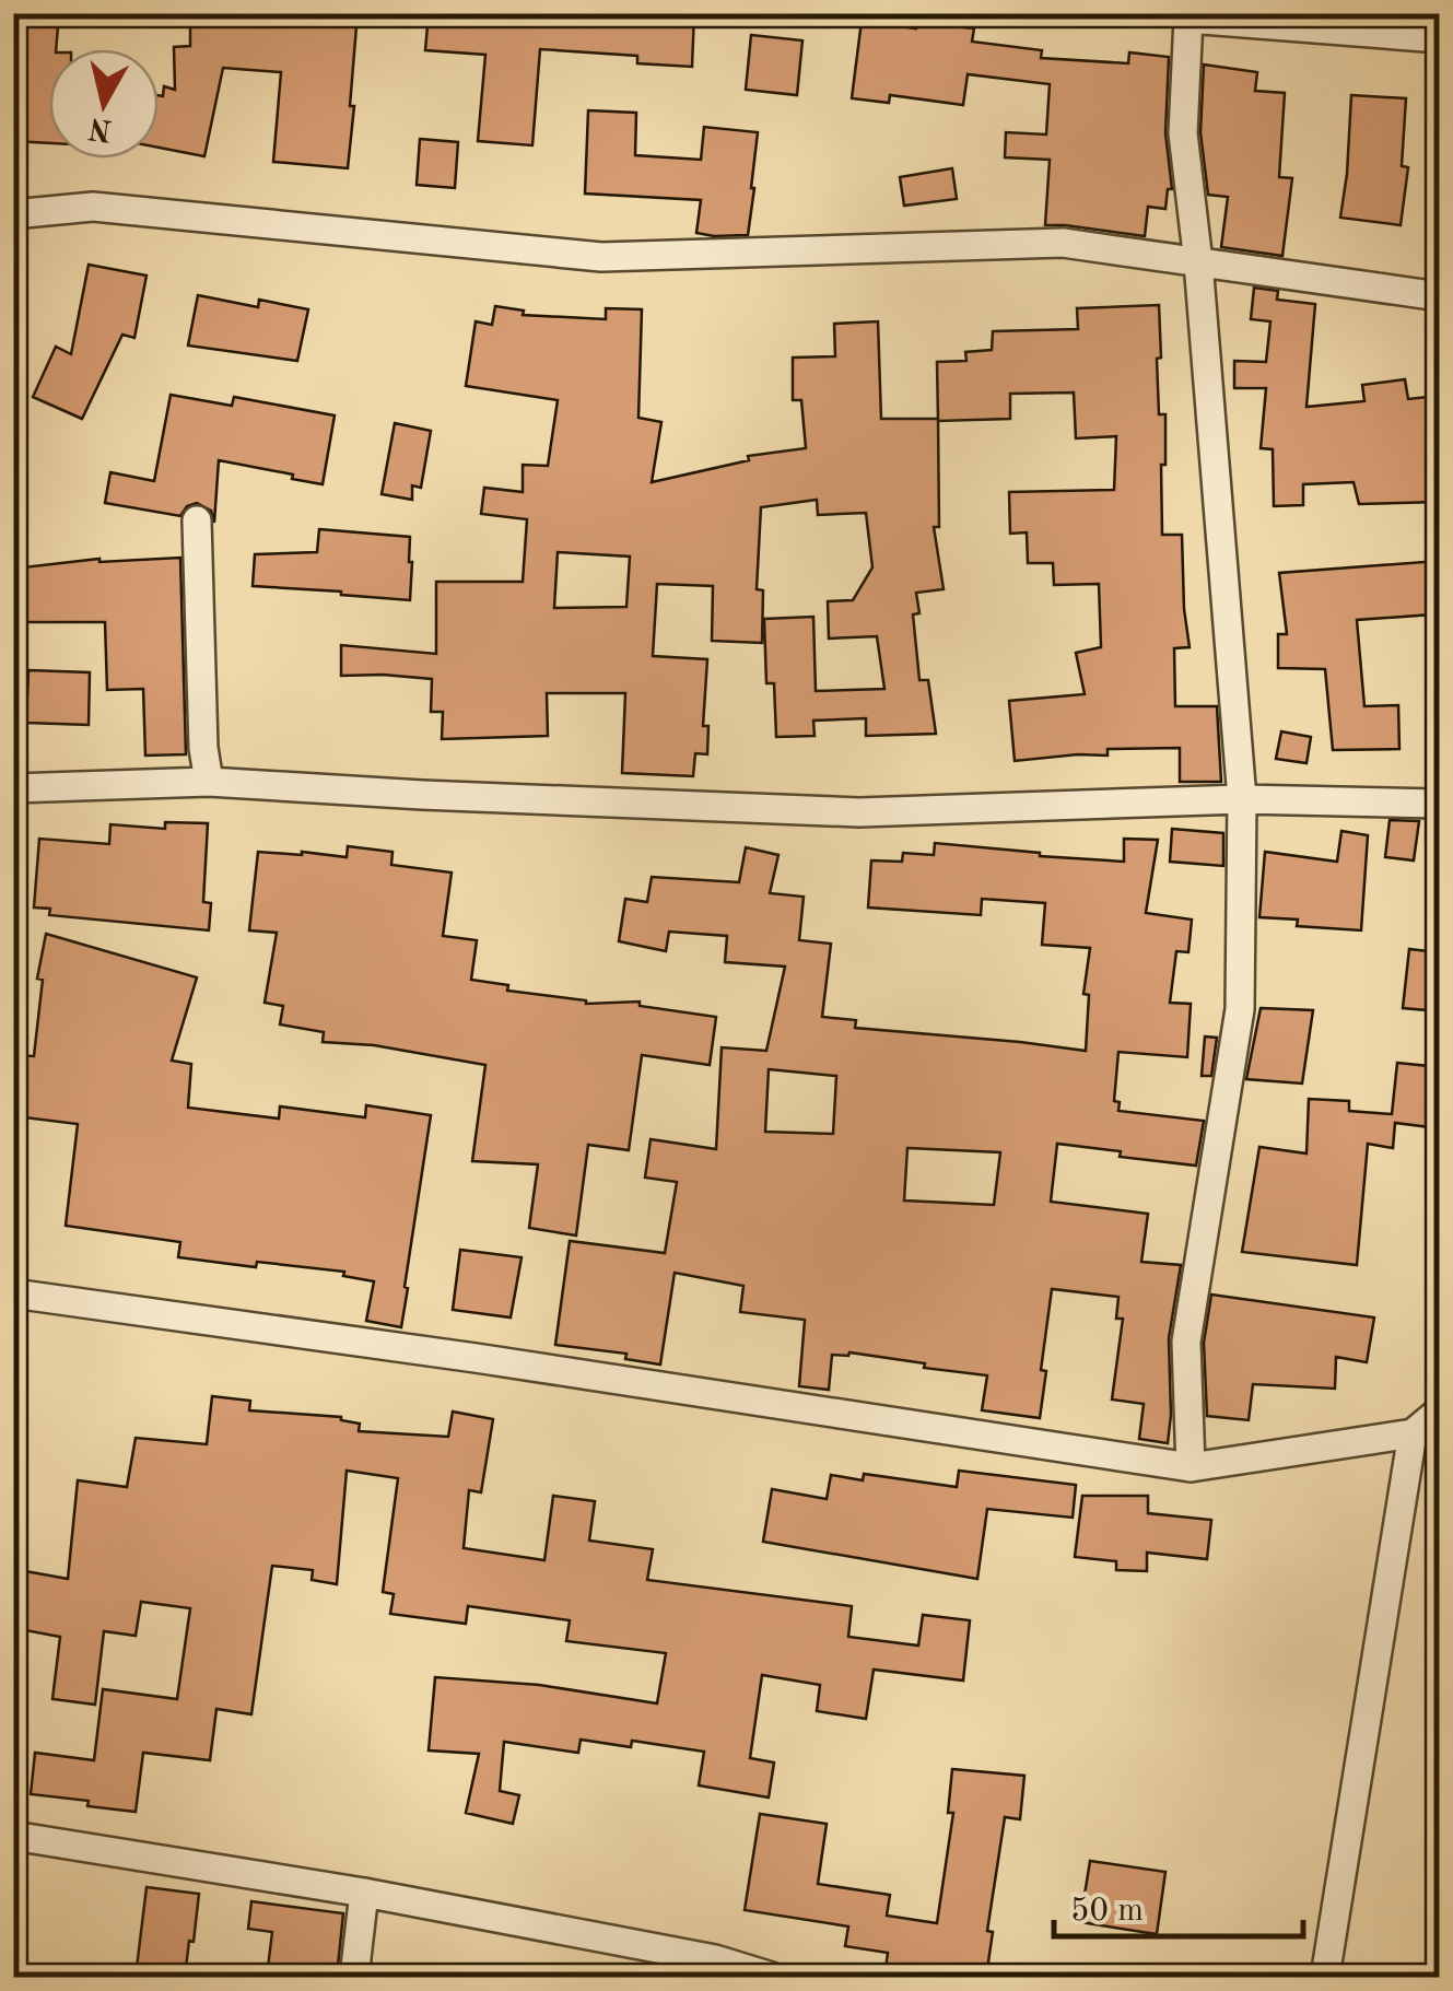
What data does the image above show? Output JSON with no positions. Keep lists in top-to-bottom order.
{
  "scale_bar": "50 m",
  "north": "bottom"
}
